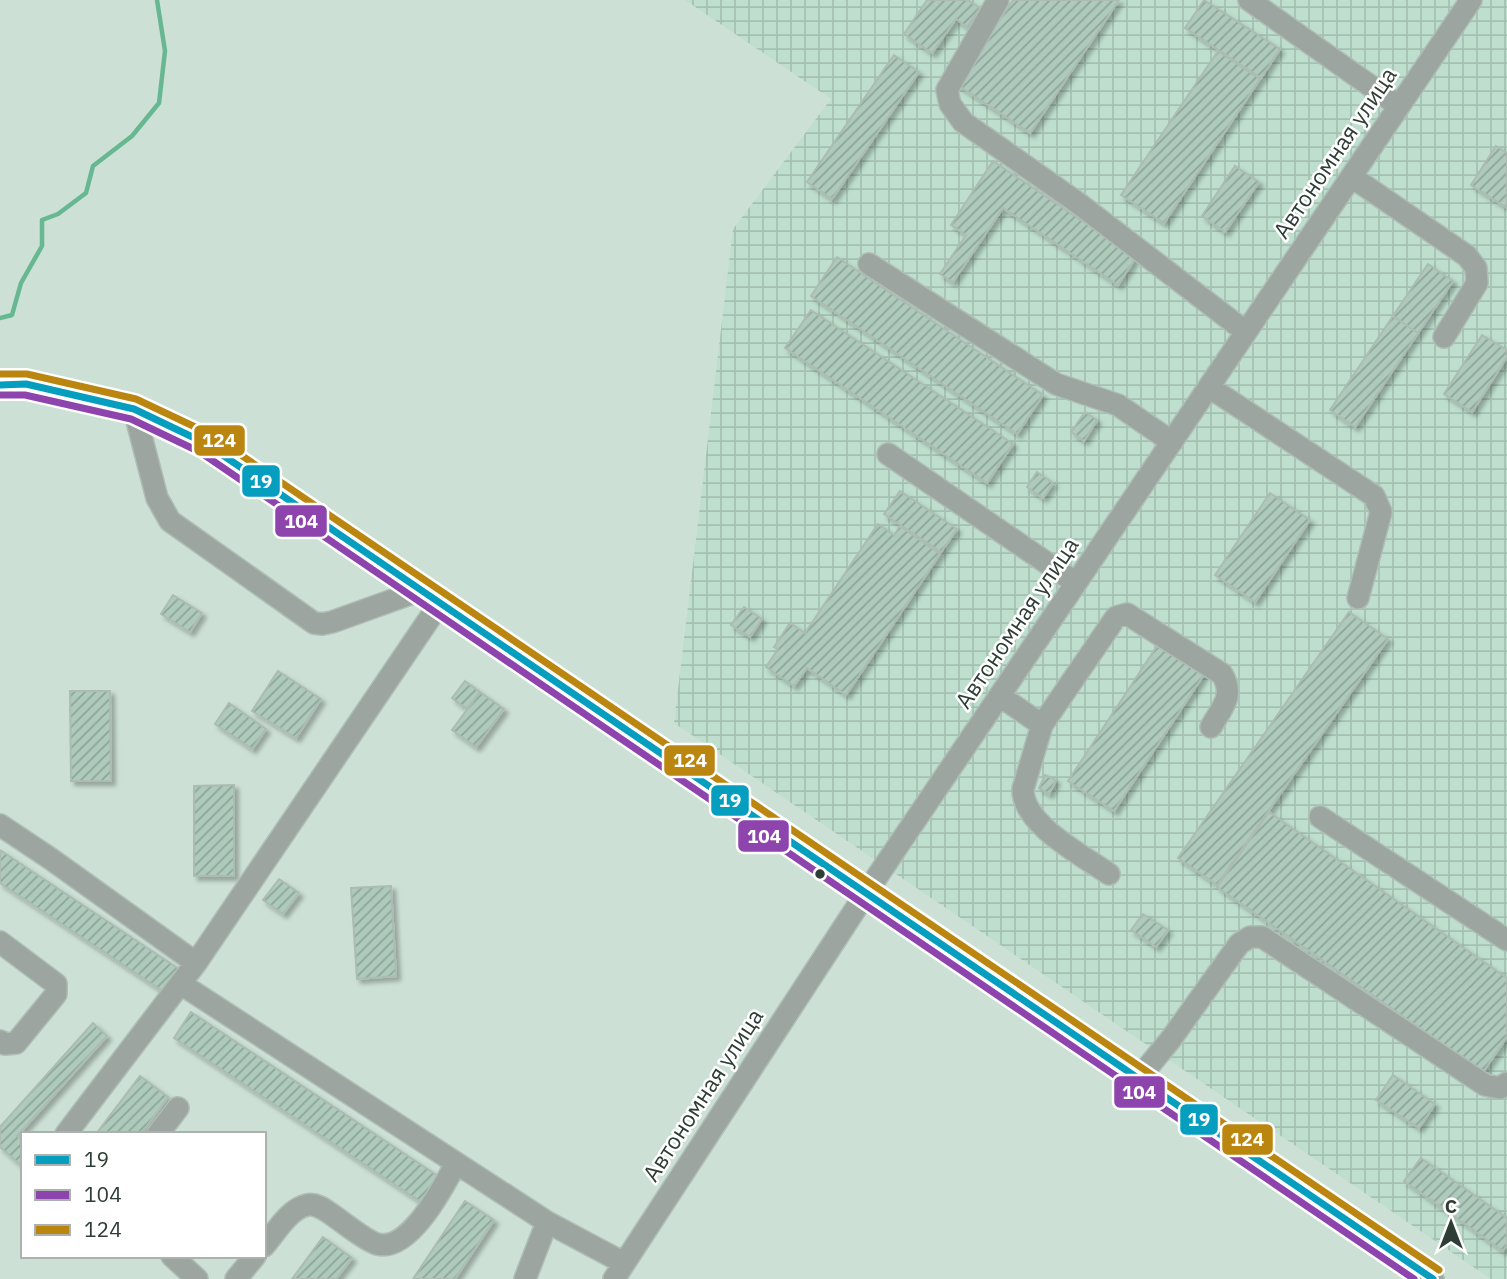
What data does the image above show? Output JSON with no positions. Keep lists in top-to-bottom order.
{
  "streets": {
    "street": ["Автономная улица"]
  },
  "lines": ["transit line 124", "transit line 19", "transit line 104"],
  "legend": ["19", "104", "124"],
  "north": "top"
}
